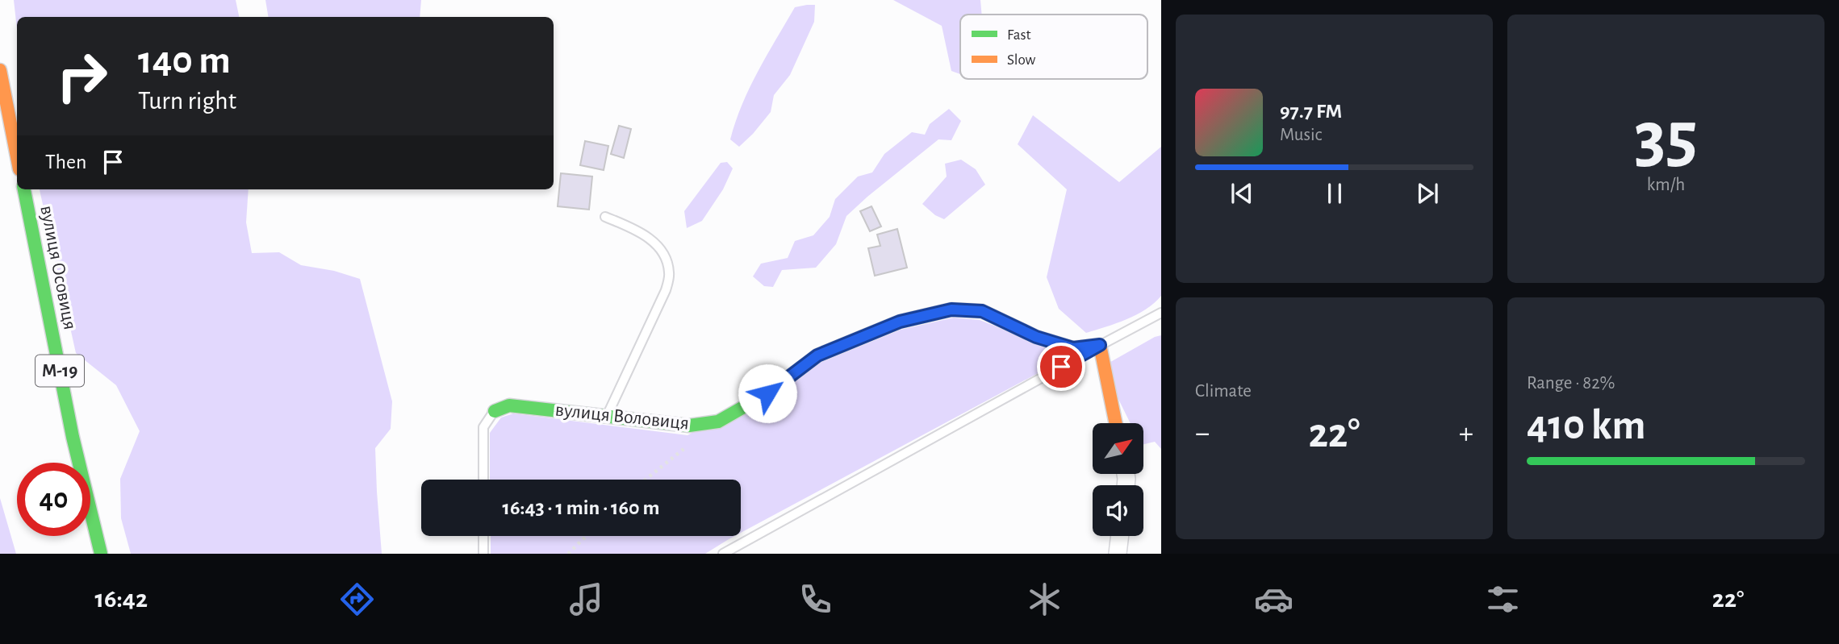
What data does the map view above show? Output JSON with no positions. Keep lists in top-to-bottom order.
{
  "streets": {
    "main road": ["вулиця Осовиця", "М-19", "вулиця Воловиця"]
  },
  "legend": ["Fast", "Slow"],
  "north": "top right",
  "page": {
    "tile": [
      ["35", "km/h"],
      "Climate",
      ["Range · 82%", "410 km"]
    ],
    "turn": ["140 m", "Turn right"],
    "song": ["97.7 FM", "Music"],
    "then": "Then",
    "heat": ["−", "22°", "+"],
    "limit": "40",
    "trip": "16:43 · 1 min · 160 m",
    "tabs": ["16:42", "22°"]
  }
}
